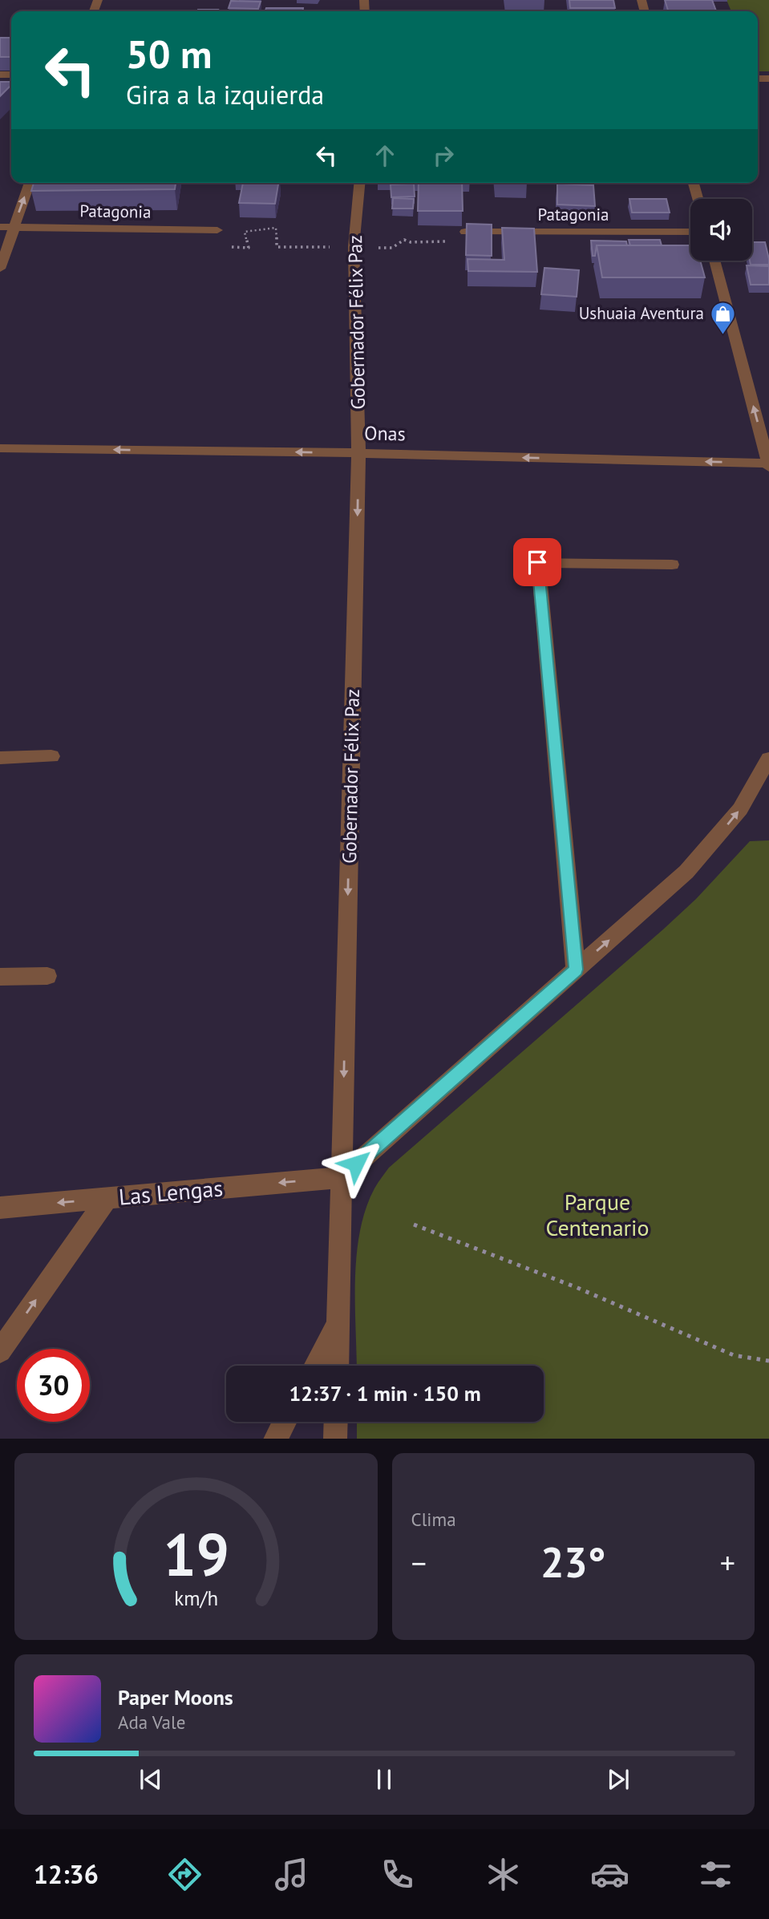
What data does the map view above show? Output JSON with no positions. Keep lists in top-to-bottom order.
{
  "streets": {
    "street": [
      "Patagonia",
      "Gobernador Félix Paz",
      "Onas",
      "Las Lengas"
    ]
  },
  "crossings": [
    ["Gobernador Félix Paz", "Onas"],
    ["Gobernador Félix Paz", "Las Lengas"]
  ],
  "one_way": ["Gobernador Félix Paz", "Onas", "Las Lengas"],
  "parks": ["Parque Centenario"],
  "places": {
    "shop": ["Ushuaia Aventura"]
  },
  "page": {
    "turn": ["50 m", "Gira a la izquierda"],
    "limit": "30",
    "trip": "12:37 · 1 min · 150 m",
    "tile": "Clima",
    "heat": ["−", "23°", "+"],
    "song": ["Paper Moons", "Ada Vale"],
    "tabs": "12:36",
    "gauge": ["19", "km/h"]
  }
}
